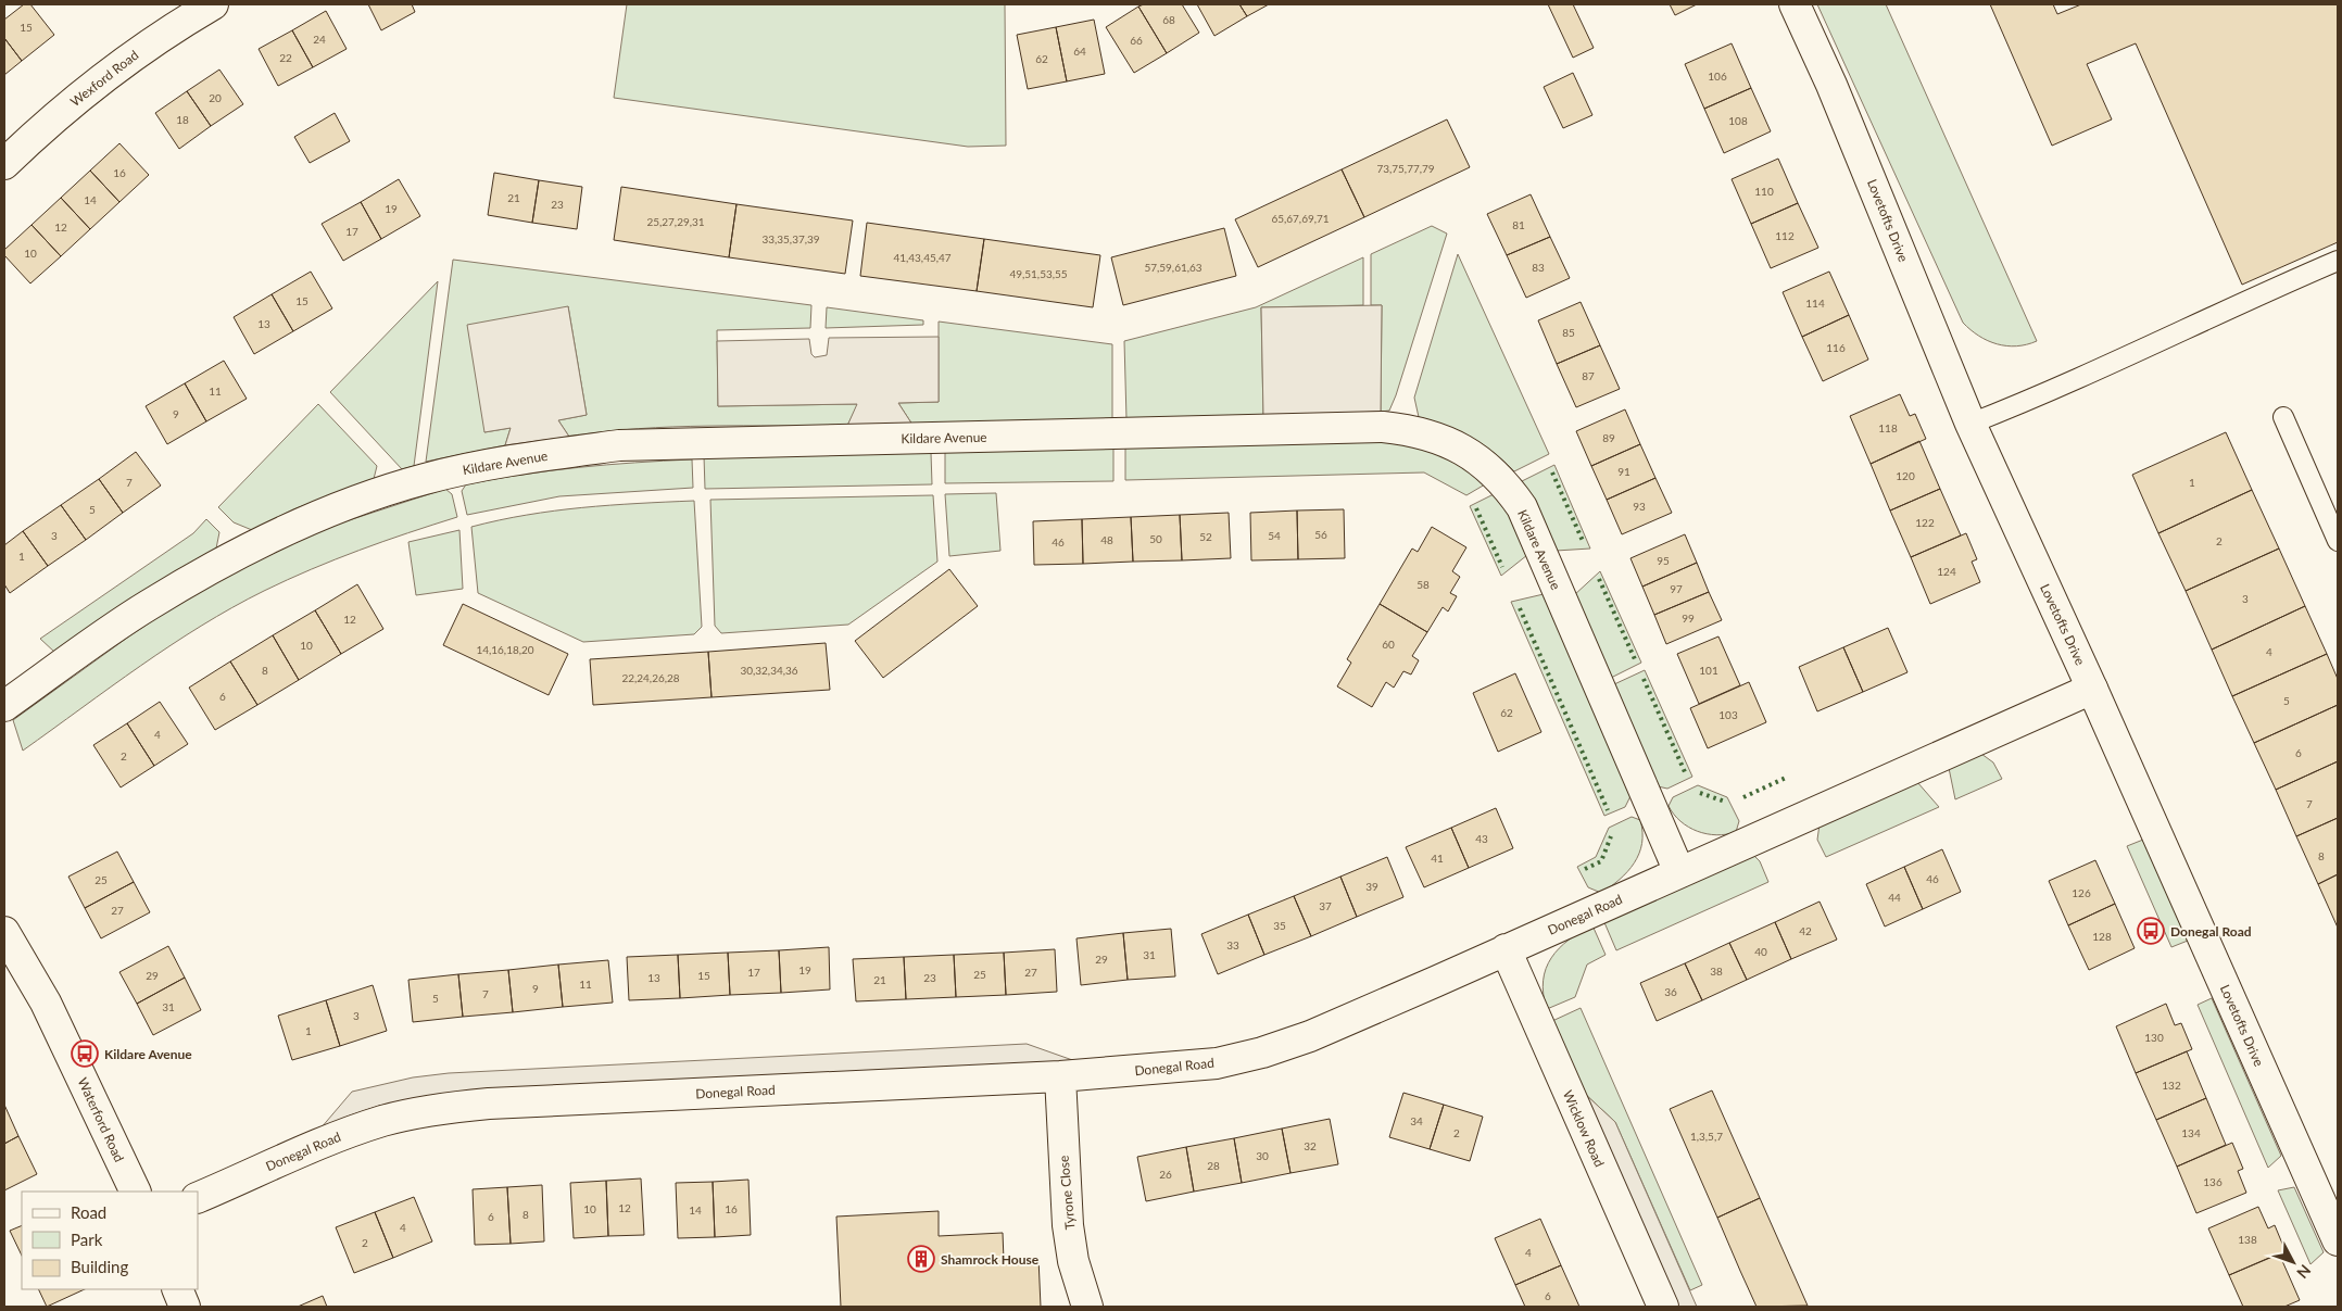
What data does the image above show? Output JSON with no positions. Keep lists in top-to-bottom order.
{
  "streets": {
    "street": [
      "Wexford Road",
      "Lovetofts Drive",
      "Kildare Avenue",
      "Donegal Road",
      "Waterford Road",
      "Wicklow Road",
      "Tyrone Close"
    ]
  },
  "crossings": [
    ["Lovetofts Drive", "Donegal Road"],
    ["Kildare Avenue", "Donegal Road"],
    ["Donegal Road", "Wicklow Road"],
    ["Donegal Road", "Tyrone Close"]
  ],
  "places": {
    "bus stop": ["Donegal Road", "Kildare Avenue"],
    "building": ["Shamrock House"]
  },
  "house_numbers": [
    "68",
    "15",
    "24",
    "66",
    "64",
    "22",
    "62",
    "106",
    "20",
    "18",
    "108",
    "73,75,77,79",
    "16",
    "110",
    "21",
    "14",
    "23",
    "19",
    "65,67,69,71",
    "25,27,29,31",
    "81",
    "12",
    "17",
    "112",
    "33,35,37,39",
    "10",
    "41,43,45,47",
    "57,59,61,63",
    "83",
    "49,51,53,55",
    "15",
    "114",
    "13",
    "85",
    "116",
    "87",
    "11",
    "9",
    "118",
    "89",
    "91",
    "120",
    "7",
    "1",
    "93",
    "5",
    "122",
    "56",
    "3",
    "54",
    "52",
    "50",
    "48",
    "2",
    "46",
    "1",
    "95",
    "124",
    "58",
    "97",
    "3",
    "99",
    "12",
    "60",
    "10",
    "14,16,18,20",
    "4",
    "8",
    "30,32,34,36",
    "101",
    "22,24,26,28",
    "6",
    "5",
    "62",
    "103",
    "4",
    "6",
    "2",
    "7",
    "43",
    "8",
    "41",
    "46",
    "25",
    "39",
    "126",
    "44",
    "37",
    "27",
    "35",
    "42",
    "128",
    "33",
    "40",
    "31",
    "29",
    "19",
    "38",
    "17",
    "27",
    "25",
    "29",
    "15",
    "13",
    "23",
    "21",
    "11",
    "9",
    "36",
    "7",
    "5",
    "31",
    "3",
    "1",
    "130",
    "132",
    "34",
    "2",
    "134",
    "1,3,5,7",
    "32",
    "30",
    "28",
    "26",
    "136",
    "12",
    "10",
    "16",
    "14",
    "8",
    "6",
    "4",
    "138",
    "2",
    "4",
    "6"
  ],
  "legend": ["Road", "Park", "Building"],
  "north": "bottom right"
}
